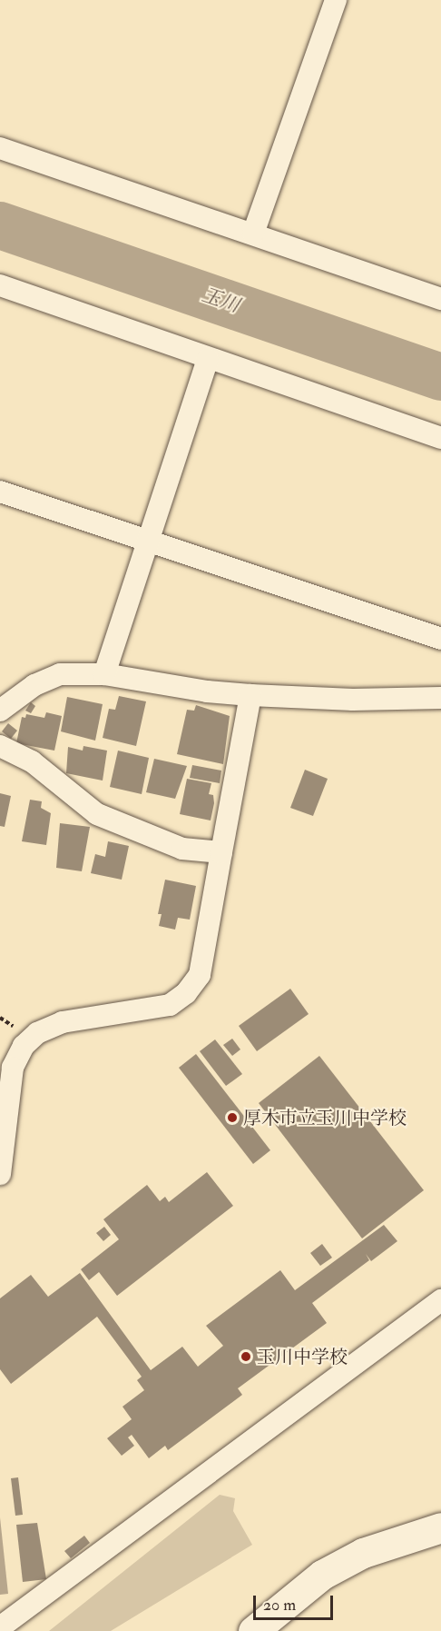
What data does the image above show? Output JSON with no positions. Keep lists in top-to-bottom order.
{
  "water": ["玉川"],
  "places": ["厚木市立玉川中学校", "玉川中学校"],
  "scale_bar": "20 m"
}
